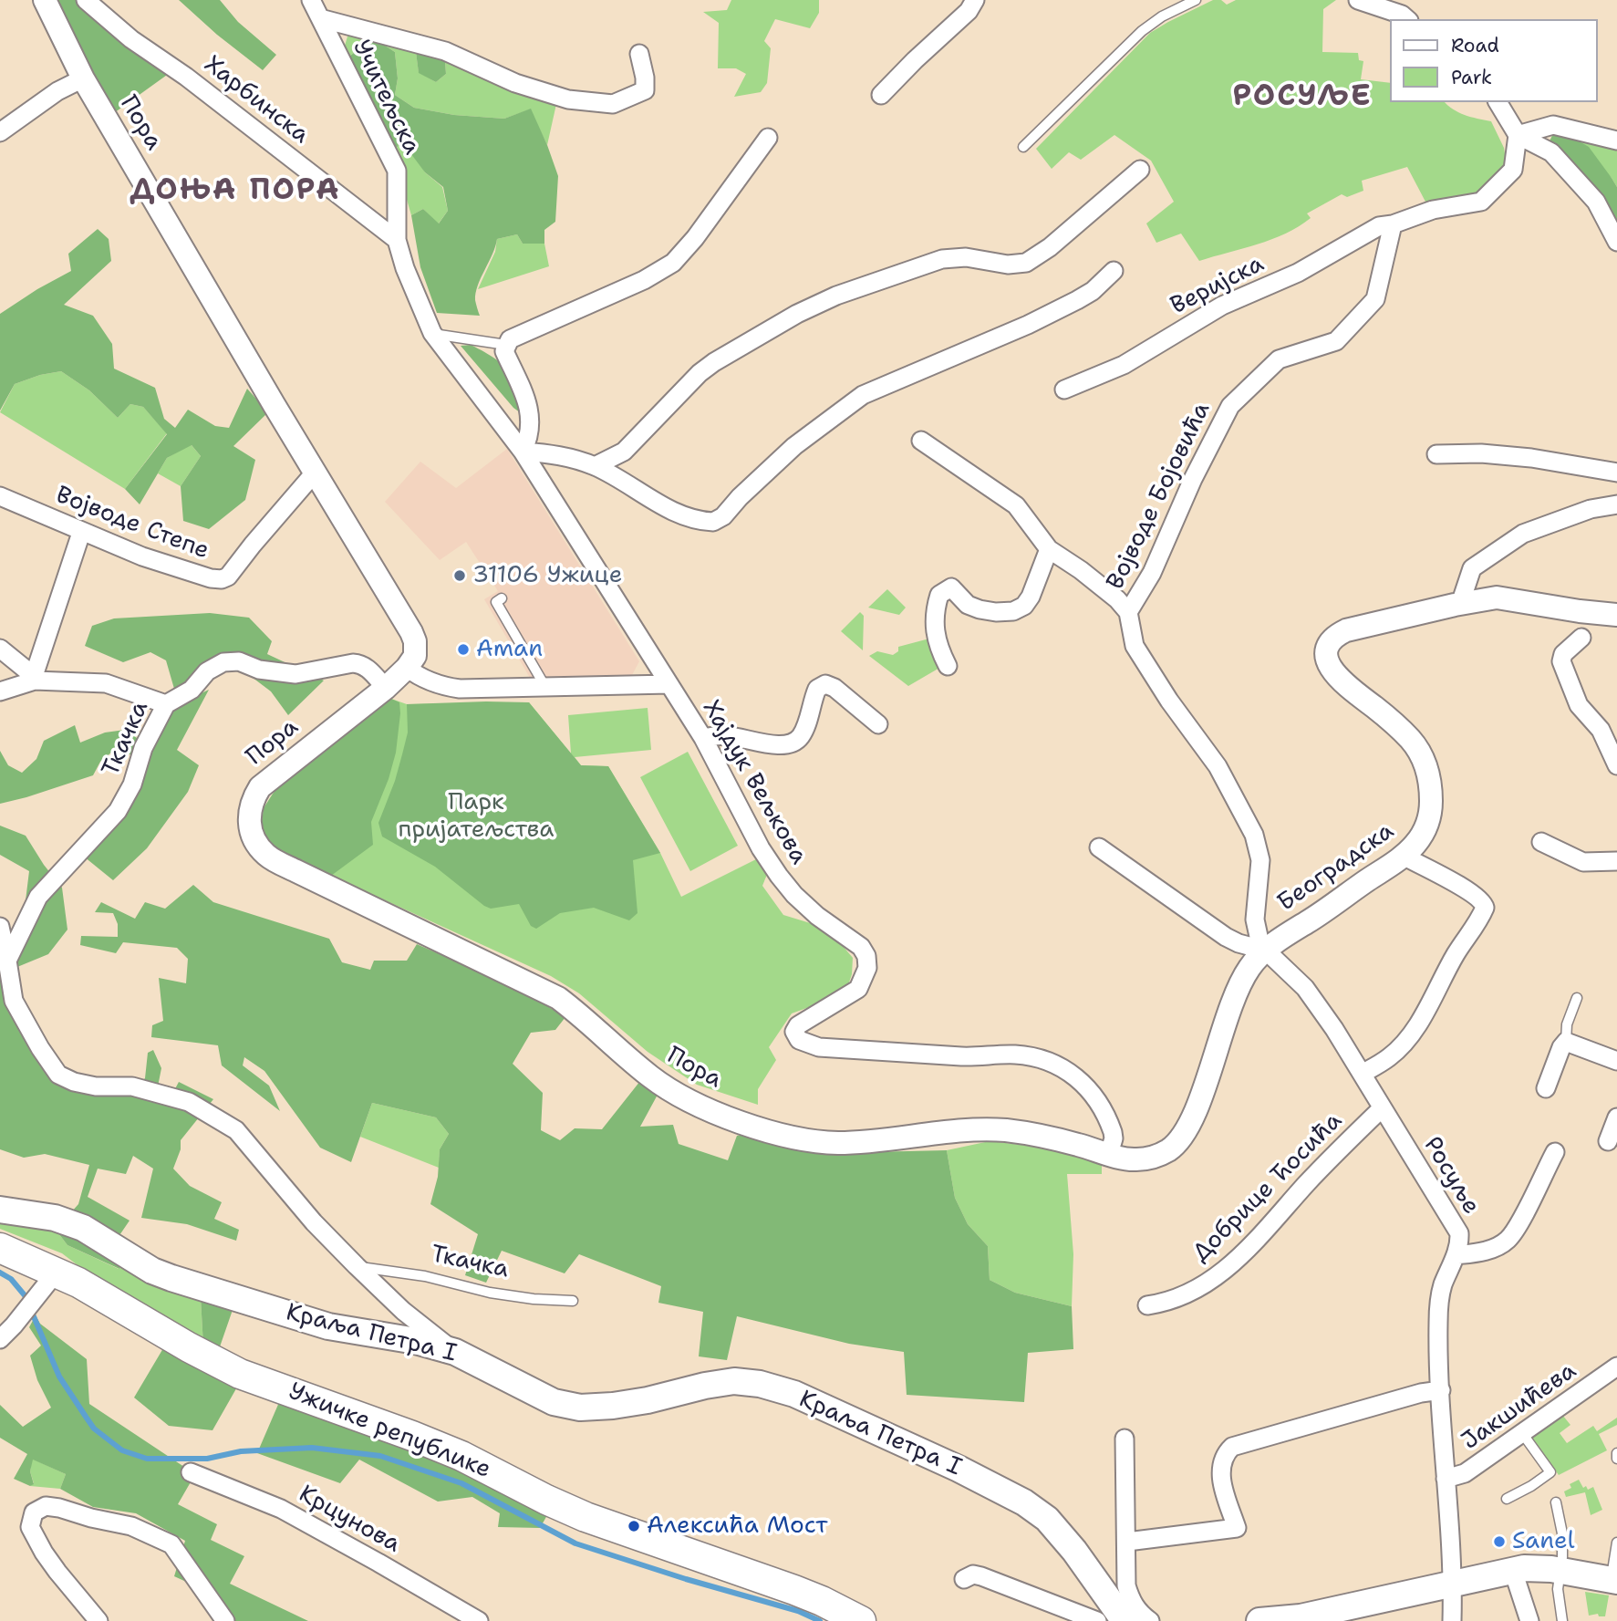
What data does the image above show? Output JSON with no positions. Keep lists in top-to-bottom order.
{
  "streets": {
    "main road": ["Краља Петра I", "Ужичке републике"],
    "street": [
      "Учитељска",
      "Харбинска",
      "Пора",
      "Веријска",
      "Војводе Бојовића",
      "Војводе Степе",
      "Ткачка",
      "Хајдук Вељкова",
      "Београдска",
      "Росуље",
      "Добрице Ћосића",
      "Јакшићева",
      "Крцунова"
    ]
  },
  "crossings": [
    ["Учитељска", "Харбинска"],
    ["Учитељска", "Хајдук Вељкова"],
    ["Пора", "Војводе Степе"],
    ["Пора", "Ткачка"],
    ["Пора", "Хајдук Вељкова"],
    ["Пора", "Београдска"],
    ["Веријска", "Војводе Бојовића"],
    ["Војводе Бојовића", "Београдска"],
    ["Војводе Бојовића", "Росуље"],
    ["Хајдук Вељкова", "Београдска"],
    ["Београдска", "Росуље"],
    ["Росуље", "Добрице Ћосића"],
    ["Росуље", "Јакшићева"]
  ],
  "districts": ["РОСУЉЕ", "ДОЊА ПОРА"],
  "parks": ["Парк пријатељства"],
  "places": [
    "31106 Ужице",
    "Aman",
    "Алексића Мост",
    "Sanel"
  ],
  "legend": ["Road", "Park"]
}
